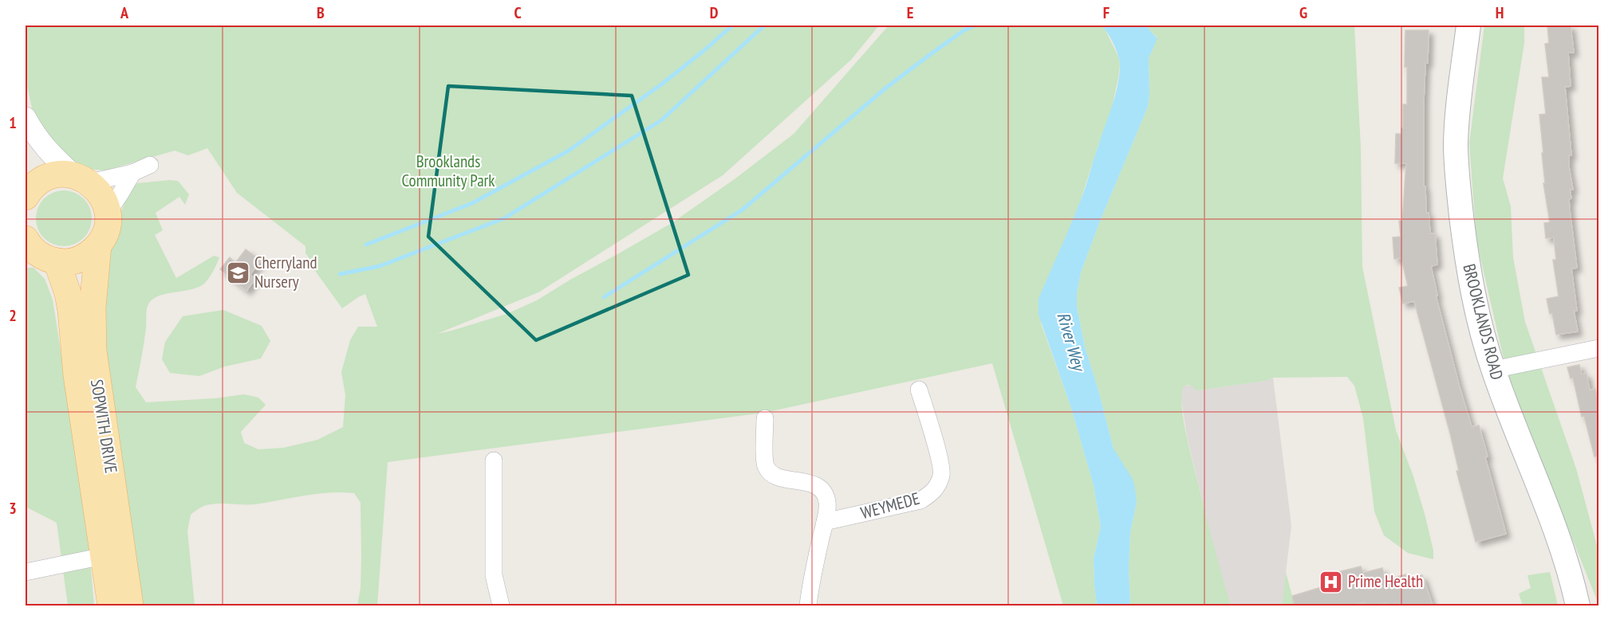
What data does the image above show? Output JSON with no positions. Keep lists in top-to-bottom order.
{
  "streets": {
    "main road": ["BROOKLANDS ROAD", "SOPWITH DRIVE"],
    "street": ["WEYMEDE"]
  },
  "water": ["River Wey"],
  "parks": ["Brooklands Community Park"],
  "places": {
    "school or university": ["Cherryland Nursery"],
    "hospital": ["Prime Health"]
  },
  "grid": {
    "columns": [
      "A",
      "B",
      "C",
      "D",
      "E",
      "F",
      "G",
      "H"
    ],
    "rows": ["1", "2", "3"]
  }
}
